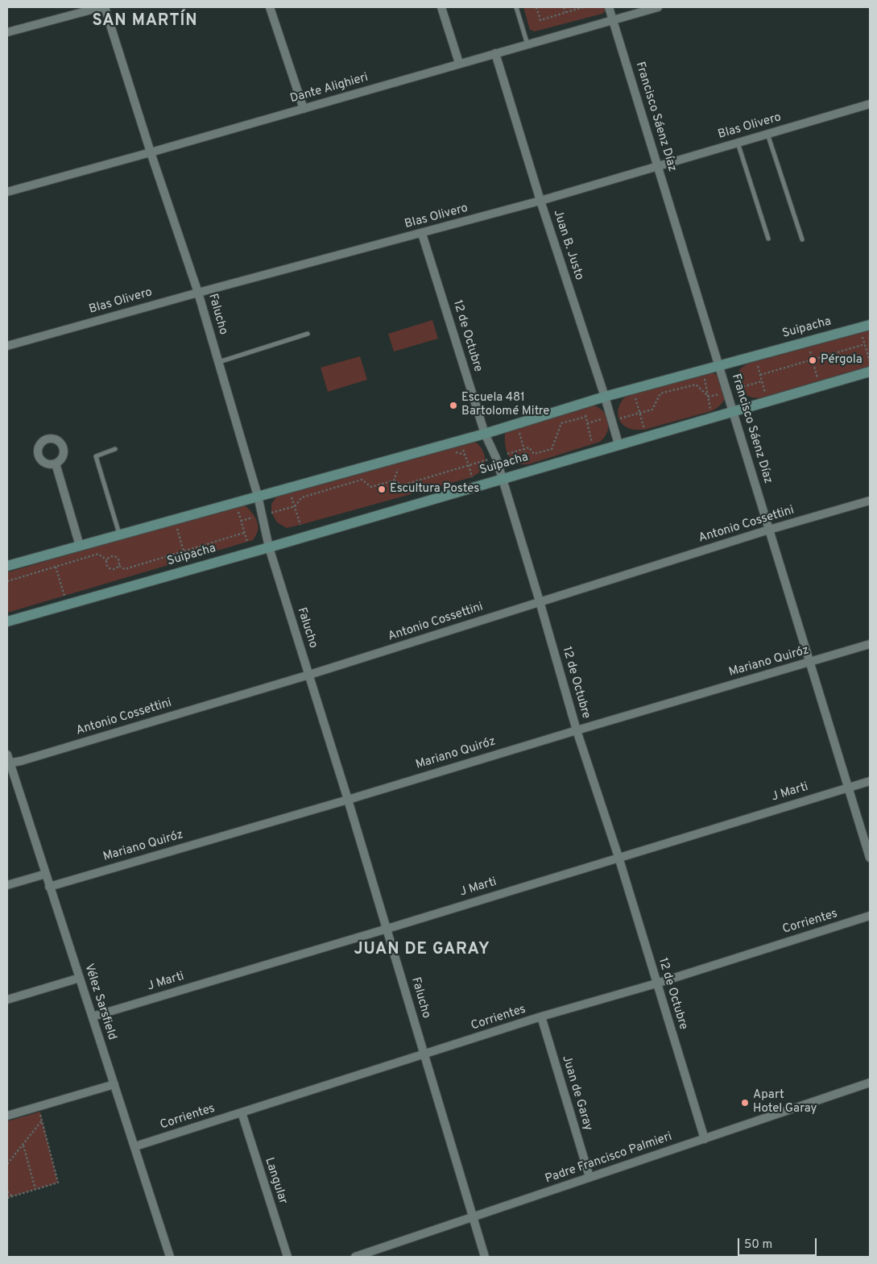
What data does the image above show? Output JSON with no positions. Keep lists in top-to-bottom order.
{
  "streets": {
    "street": [
      "Dante Alighieri",
      "Francisco Sáenz Díaz",
      "Blas Olivero",
      "Juan B. Justo",
      "Falucho",
      "Suipacha",
      "12 de Octubre",
      "Antonio Cossettini",
      "Mariano Quiróz",
      "J Marti",
      "Corrientes",
      "Vélez Sarsfield",
      "Juan de Garay",
      "Padre Francisco Palmieri",
      "Langular"
    ]
  },
  "crossings": [
    ["Dante Alighieri", "Francisco Sáenz Díaz"],
    ["Dante Alighieri", "Juan B. Justo"],
    ["Dante Alighieri", "Falucho"],
    ["Francisco Sáenz Díaz", "Blas Olivero"],
    ["Francisco Sáenz Díaz", "Suipacha"],
    ["Francisco Sáenz Díaz", "Antonio Cossettini"],
    ["Francisco Sáenz Díaz", "Mariano Quiróz"],
    ["Francisco Sáenz Díaz", "J Marti"],
    ["Blas Olivero", "Juan B. Justo"],
    ["Blas Olivero", "Falucho"],
    ["Blas Olivero", "12 de Octubre"],
    ["Juan B. Justo", "Suipacha"],
    ["Falucho", "Suipacha"],
    ["Falucho", "Antonio Cossettini"],
    ["Falucho", "Mariano Quiróz"],
    ["Falucho", "J Marti"],
    ["Falucho", "Corrientes"],
    ["Falucho", "Padre Francisco Palmieri"],
    ["Suipacha", "12 de Octubre"],
    ["12 de Octubre", "Antonio Cossettini"],
    ["12 de Octubre", "Mariano Quiróz"],
    ["12 de Octubre", "J Marti"],
    ["12 de Octubre", "Corrientes"],
    ["12 de Octubre", "Padre Francisco Palmieri"],
    ["Antonio Cossettini", "Vélez Sarsfield"],
    ["Mariano Quiróz", "Vélez Sarsfield"],
    ["J Marti", "Vélez Sarsfield"],
    ["Corrientes", "Vélez Sarsfield"],
    ["Corrientes", "Juan de Garay"],
    ["Corrientes", "Langular"],
    ["Juan de Garay", "Padre Francisco Palmieri"]
  ],
  "districts": ["SAN MARTÍN", "JUAN DE GARAY"],
  "places": [
    "Pérgola",
    "Escuela 481 Bartolomé Mitre",
    "Escultura Postes",
    "Apart Hotel Garay"
  ],
  "scale_bar": "50 m"
}
